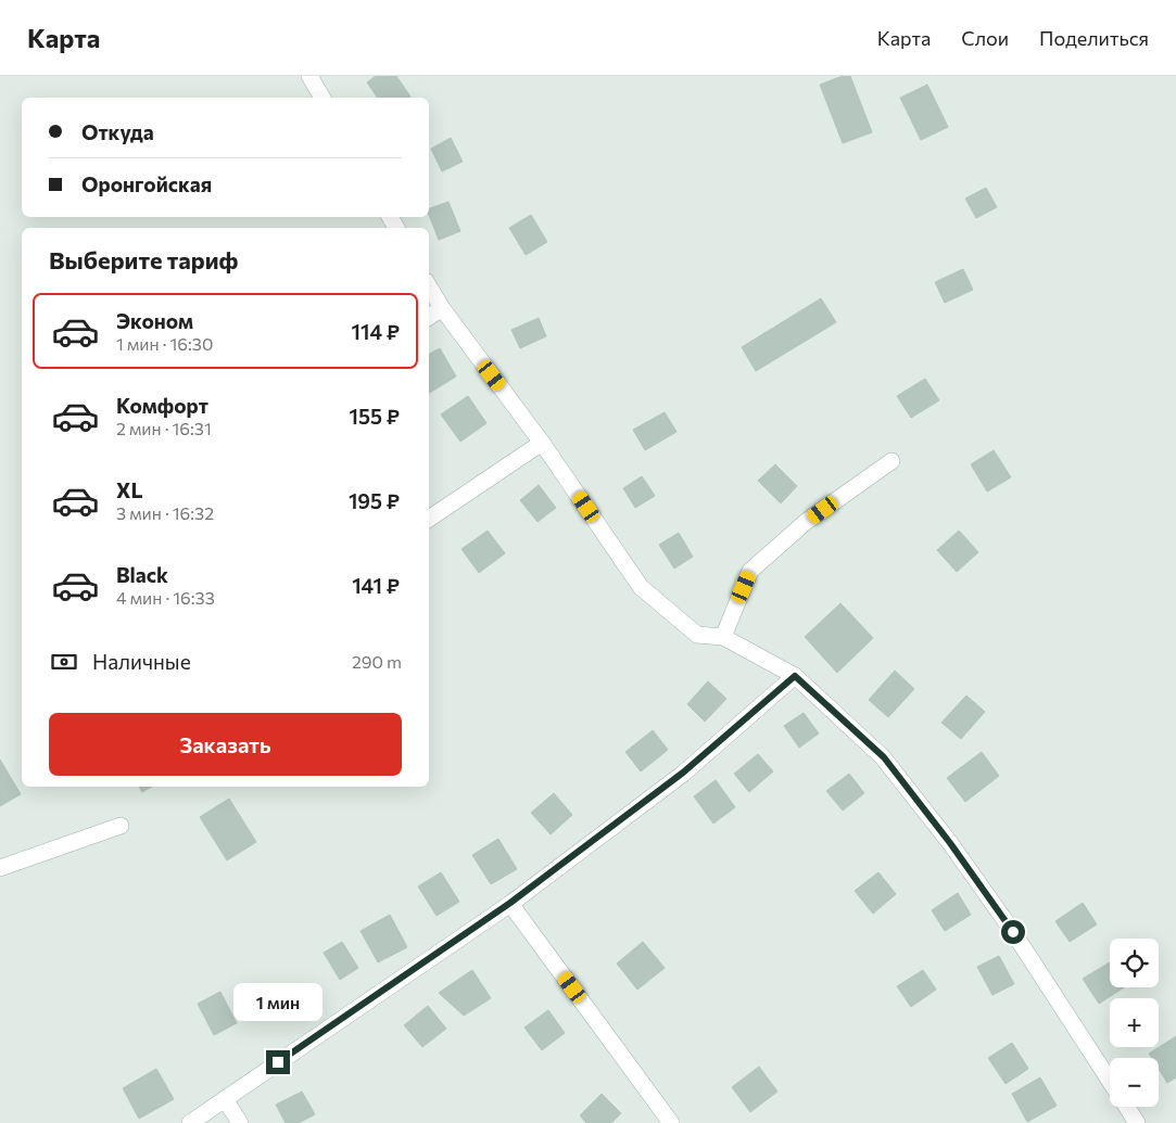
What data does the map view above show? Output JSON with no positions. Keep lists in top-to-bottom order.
{
  "page": {
    "header": "Карта",
    "nav": ["Карта", "Слои", "Поделиться"],
    "banner": ["Откуда", "Оронгойская"],
    "heading": "Выберите тариф",
    "list": [
      {
        "name": "Эконом",
        "note": "1 мин · 16:30",
        "value": "114 ₽"
      },
      {
        "name": "Комфорт",
        "note": "2 мин · 16:31",
        "value": "155 ₽"
      },
      {
        "name": "XL",
        "note": "3 мин · 16:32",
        "value": "195 ₽"
      },
      {
        "name": "Black",
        "note": "4 мин · 16:33",
        "value": "141 ₽"
      }
    ],
    "pay": ["Наличные", "290 m"],
    "buttons": "Заказать",
    "map_buttons": ["+", "−"],
    "bubble": "1 мин"
  }
}
